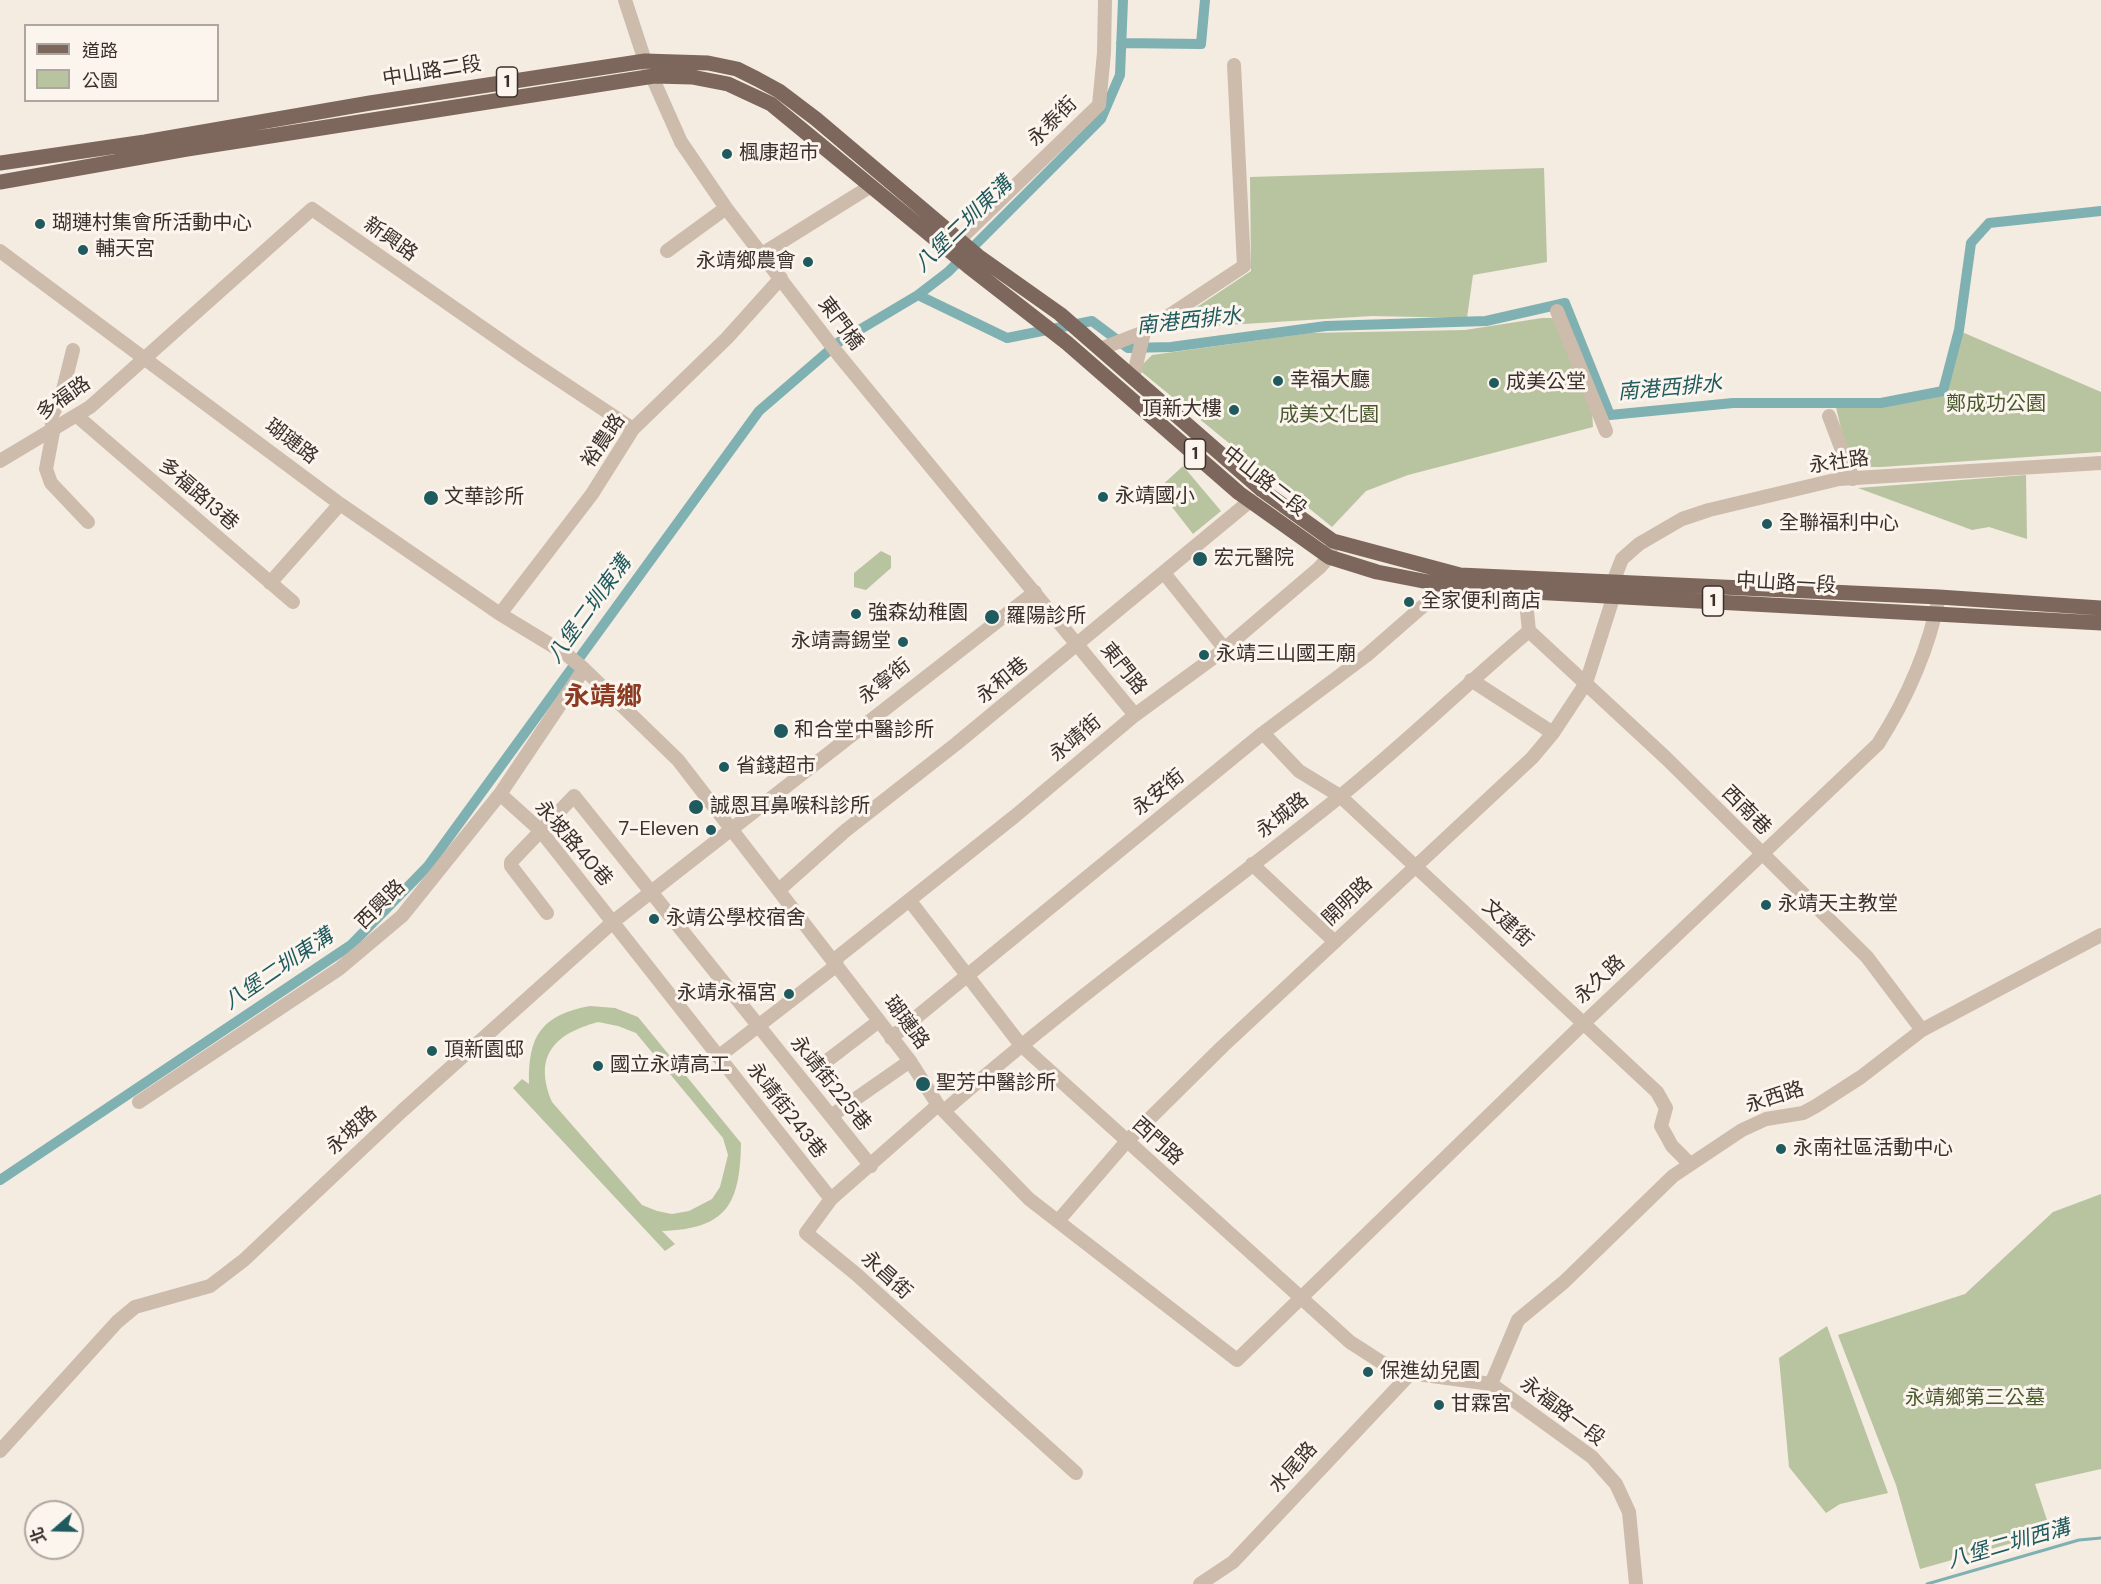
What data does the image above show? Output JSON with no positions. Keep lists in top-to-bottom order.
{
  "streets": {
    "main road": ["中山路二段", "1", "中山路一段"],
    "street": [
      "永泰街",
      "新興路",
      "東門橋",
      "多福路",
      "裕農路",
      "瑚璉路",
      "永社路",
      "多福路13巷",
      "東門路",
      "永和巷",
      "永寧街",
      "永靖街",
      "永安街",
      "西南巷",
      "永城路",
      "永坡路40巷",
      "開明路",
      "西興路",
      "文建街",
      "永久路",
      "永靖街225巷",
      "永西路",
      "永靖街243巷",
      "永坡路",
      "西門路",
      "永昌街",
      "永福路一段",
      "水尾路"
    ]
  },
  "crossings": [
    ["中山路二段", "1"],
    ["中山路二段", "永泰街"],
    ["中山路二段", "東門橋"],
    ["中山路二段", "中山路一段"],
    ["中山路二段", "永和巷"],
    ["中山路二段", "永靖街"],
    ["1", "永泰街"],
    ["新興路", "多福路"],
    ["新興路", "裕農路"],
    ["新興路", "瑚璉路"],
    ["東門橋", "裕農路"],
    ["東門橋", "東門路"],
    ["東門橋", "永寧街"],
    ["多福路", "瑚璉路"],
    ["多福路", "多福路13巷"],
    ["裕農路", "瑚璉路"],
    ["瑚璉路", "永和巷"],
    ["瑚璉路", "永寧街"],
    ["瑚璉路", "永靖街"],
    ["瑚璉路", "永安街"],
    ["瑚璉路", "永城路"],
    ["瑚璉路", "開明路"],
    ["瑚璉路", "西興路"],
    ["瑚璉路", "永久路"],
    ["瑚璉路", "永坡路"],
    ["瑚璉路", "永昌街"],
    ["永社路", "中山路一段"],
    ["永社路", "開明路"],
    ["中山路一段", "永靖街"],
    ["中山路一段", "永安街"],
    ["中山路一段", "開明路"],
    ["中山路一段", "永久路"],
    ["東門路", "永和巷"],
    ["東門路", "永寧街"],
    ["東門路", "永靖街"],
    ["永寧街", "永坡路"],
    ["永靖街", "永坡路40巷"],
    ["永靖街", "永靖街225巷"],
    ["永靖街", "永靖街243巷"],
    ["永靖街", "西門路"],
    ["永安街", "文建街"],
    ["永安街", "西門路"],
    ["西南巷", "永城路"],
    ["西南巷", "開明路"],
    ["西南巷", "永久路"],
    ["西南巷", "永西路"],
    ["永城路", "文建街"],
    ["永城路", "西門路"],
    ["永城路", "永昌街"],
    ["永坡路40巷", "西興路"],
    ["永坡路40巷", "永靖街225巷"],
    ["永坡路40巷", "永靖街243巷"],
    ["永坡路40巷", "永坡路"],
    ["開明路", "文建街"],
    ["開明路", "西門路"],
    ["文建街", "永久路"],
    ["文建街", "永西路"],
    ["永久路", "西門路"],
    ["永靖街225巷", "永坡路"],
    ["永靖街225巷", "永昌街"],
    ["永西路", "永福路一段"],
    ["永靖街243巷", "永昌街"],
    ["西門路", "永福路一段"],
    ["西門路", "水尾路"],
    ["永福路一段", "水尾路"]
  ],
  "districts": ["永靖鄉"],
  "water": ["八堡二圳東溝", "南港西排水", "八堡二圳西溝"],
  "parks": ["鄭成功公園", "成美文化園", "永靖鄉第三公墓"],
  "places": [
    "楓康超市",
    "瑚璉村集會所活動中心",
    "輔天宮",
    "永靖鄉農會",
    "幸福大廳",
    "成美公堂",
    "頂新大樓",
    "永靖國小",
    "文華診所",
    "全聯福利中心",
    "宏元醫院",
    "全家便利商店",
    "強森幼稚園",
    "羅陽診所",
    "永靖壽錫堂",
    "永靖三山國王廟",
    "和合堂中醫診所",
    "省錢超市",
    "誠恩耳鼻喉科診所",
    "7-Eleven",
    "永靖天主教堂",
    "永靖公學校宿舍",
    "永靖永福宮",
    "頂新園邸",
    "國立永靖高工",
    "聖芳中醫診所",
    "永南社區活動中心",
    "保進幼兒園",
    "甘霖宮"
  ],
  "legend": ["道路", "公園"],
  "north": "left"
}
